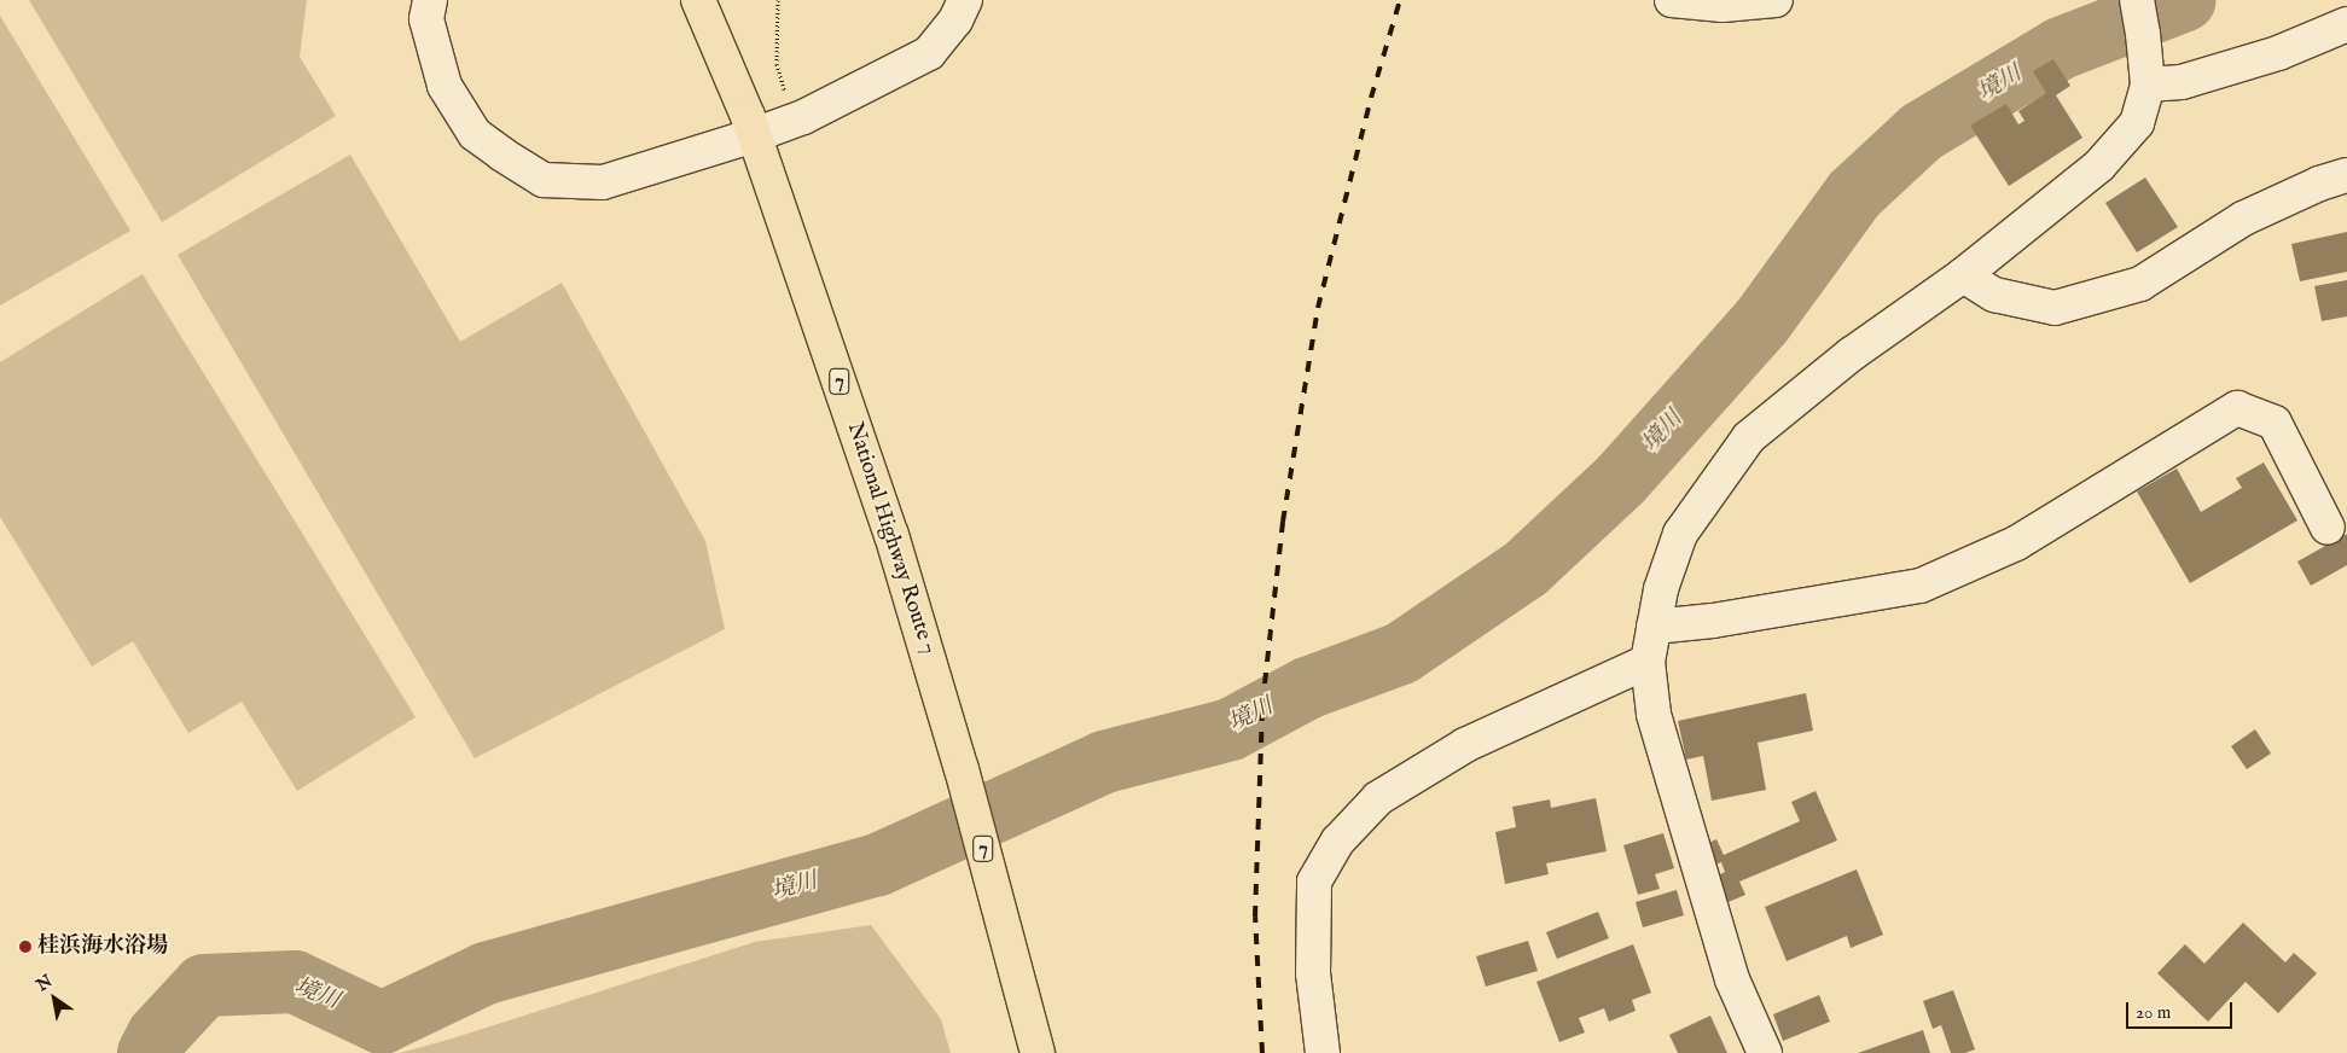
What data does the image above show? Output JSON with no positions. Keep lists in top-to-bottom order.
{
  "streets": {
    "highway": ["7", "National Highway Route 7"]
  },
  "water": ["境川"],
  "places": ["桂浜海水浴場"],
  "scale_bar": "20 m",
  "north": "top left"
}
